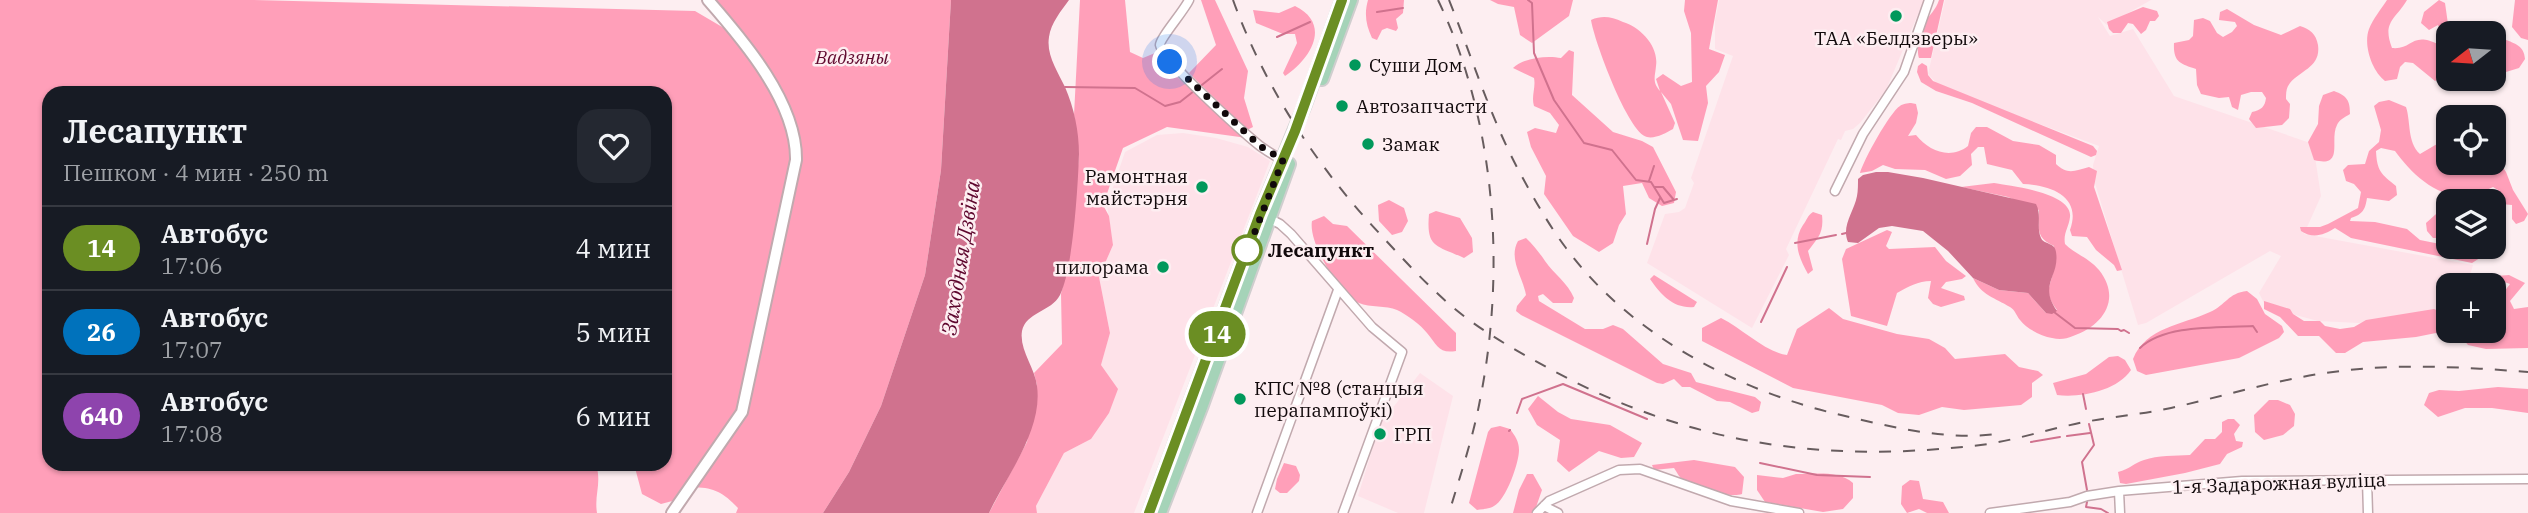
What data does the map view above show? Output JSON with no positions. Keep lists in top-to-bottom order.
{
  "streets": {
    "street": ["1-я Задарожная вуліца"]
  },
  "water": ["Заходняя Дзвіна"],
  "parks": ["Вадзяны"],
  "places": [
    "ТАА «Белдзверы»",
    "Суши Дом",
    "Автозапчасти",
    "Замак",
    "Рамонтная майстэрня",
    "Лесапункт",
    "пилорама",
    "КПС №8 (станцыя перапампоўкі)",
    "ГРП"
  ],
  "lines": ["bus line 14"],
  "north": "left",
  "page": {
    "on_map": "14",
    "map_buttons": "+",
    "heading": ["Лесапункт", "Пешком · 4 мин · 250 m"],
    "list": [
      {
        "mark": "14",
        "name": "Автобус",
        "note": "17:06",
        "value": "4 мин"
      },
      {
        "mark": "26",
        "name": "Автобус",
        "note": "17:07",
        "value": "5 мин"
      },
      {
        "mark": "640",
        "name": "Автобус",
        "note": "17:08",
        "value": "6 мин"
      }
    ]
  }
}
